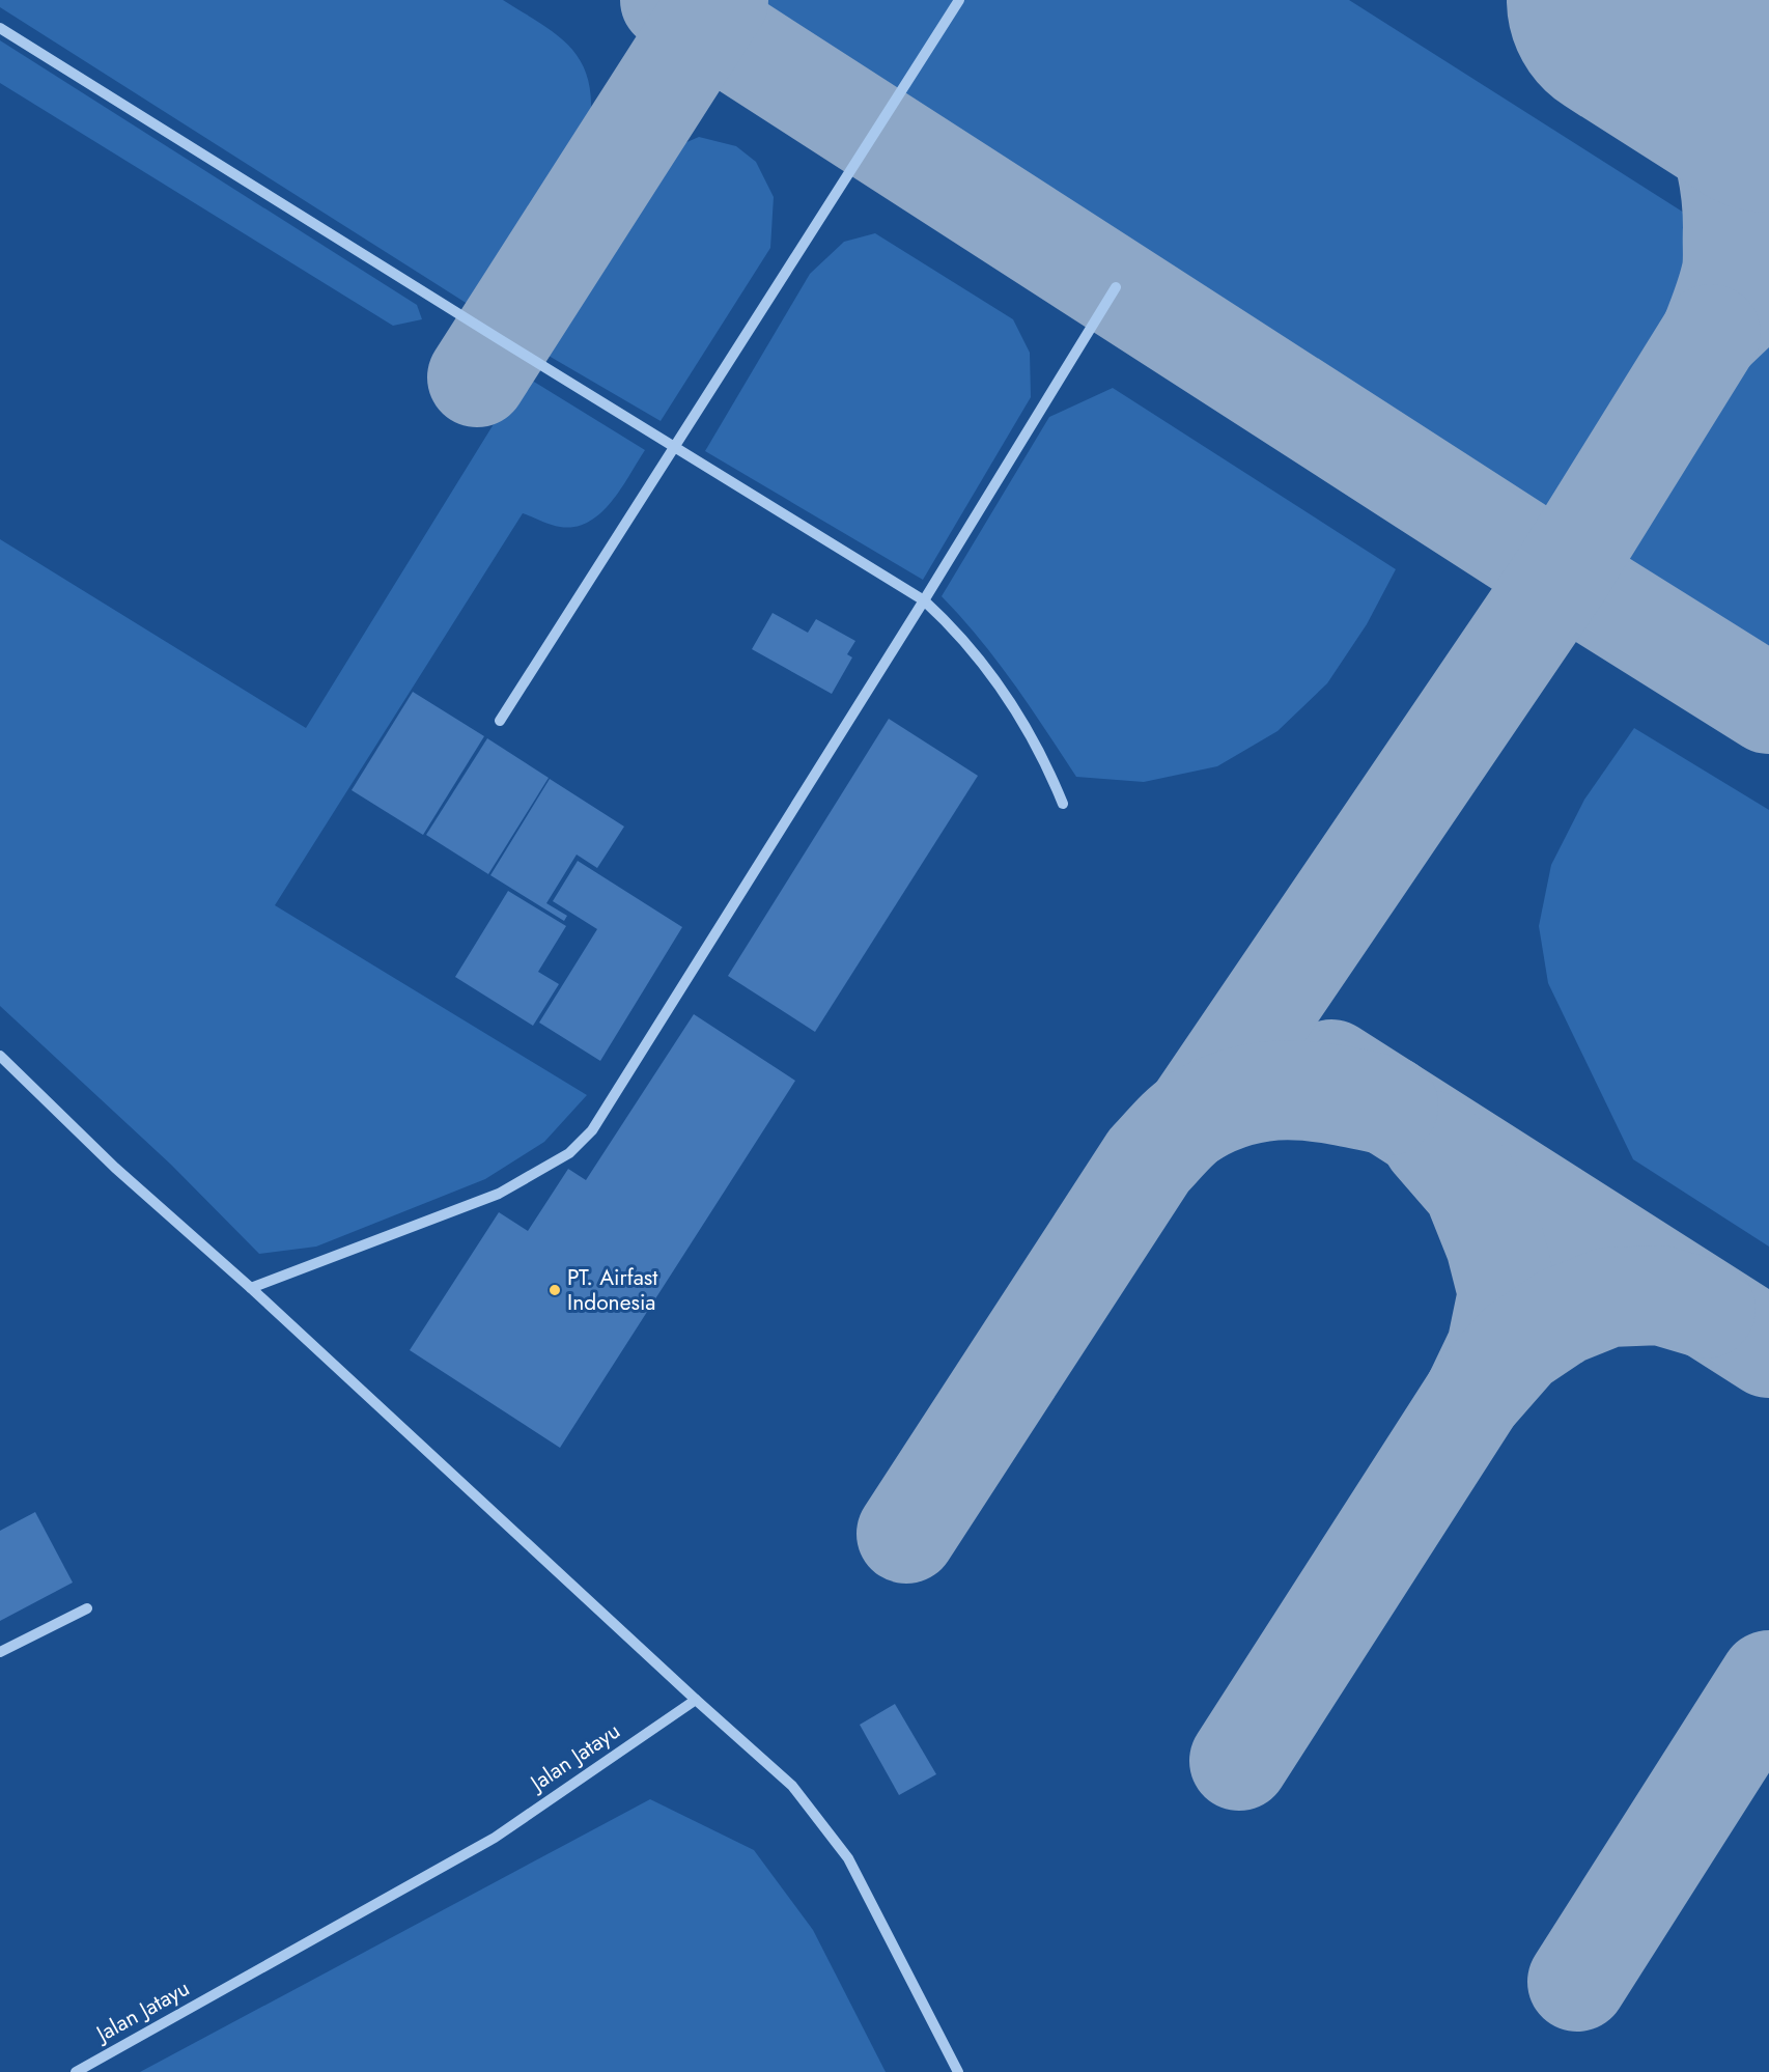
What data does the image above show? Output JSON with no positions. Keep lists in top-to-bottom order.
{
  "streets": {
    "lane": ["Jalan Jatayu"]
  },
  "places": ["PT. Airfast Indonesia"]
}
